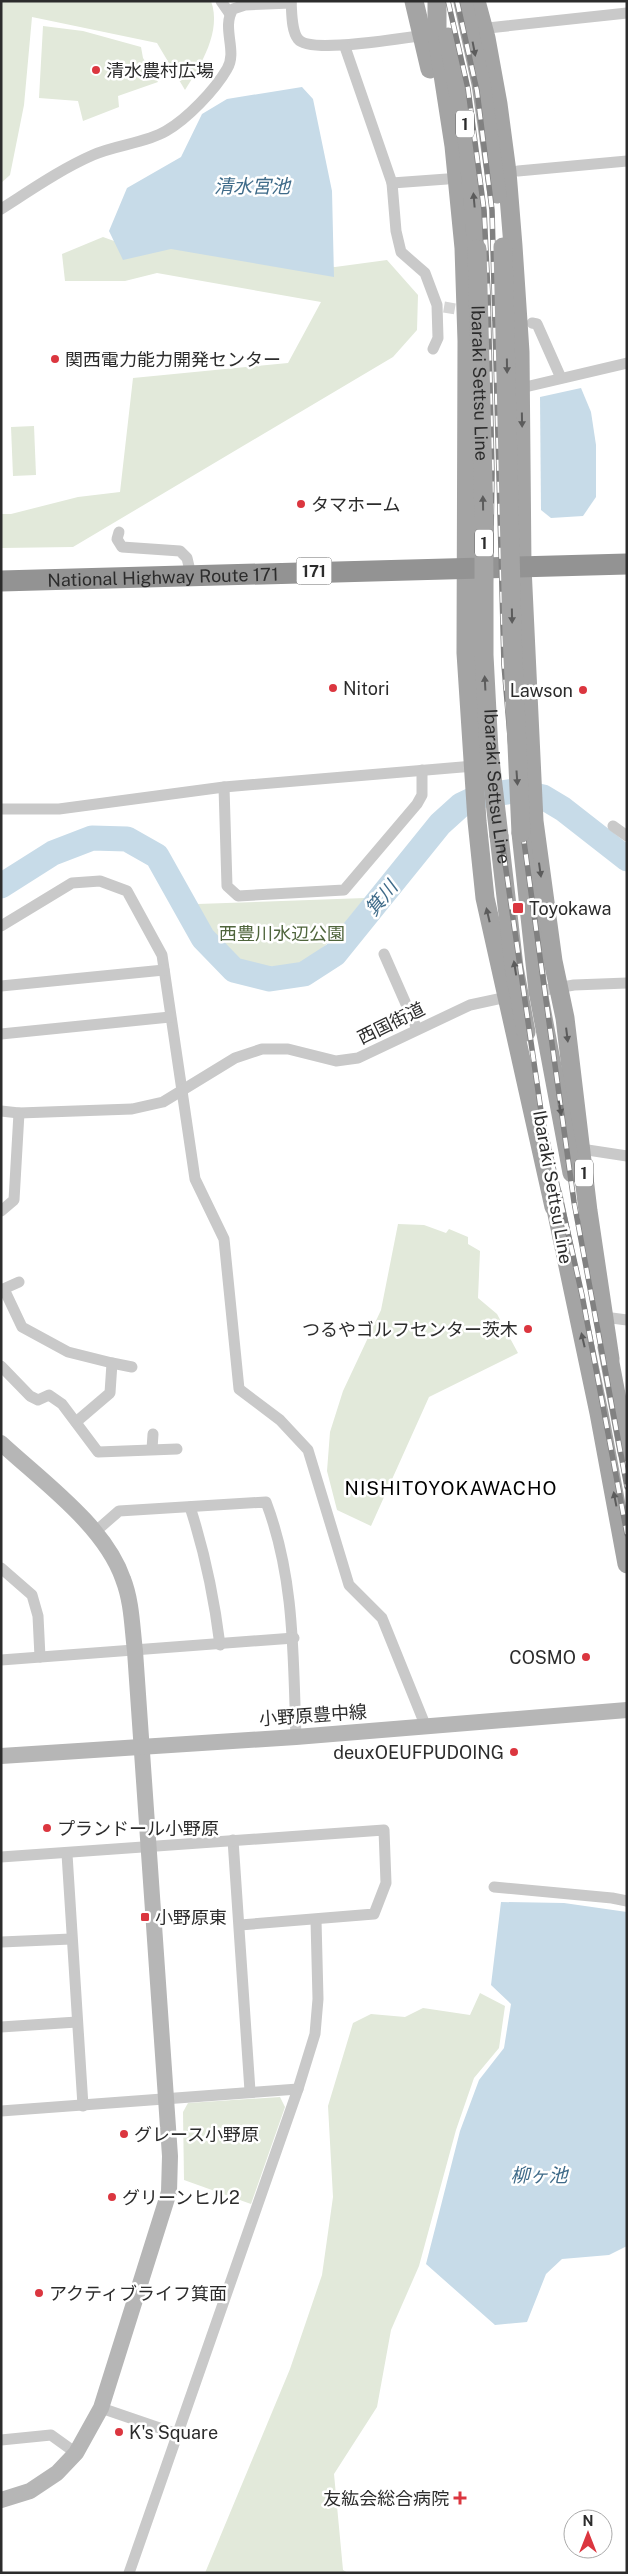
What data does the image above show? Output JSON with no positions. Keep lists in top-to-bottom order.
{
  "streets": {
    "highway": ["171", "National Highway Route 171"],
    "main road": ["1", "Ibaraki Settsu Line"],
    "street": ["西国街道", "小野原豊中線"]
  },
  "crossings": [
    ["1", "Ibaraki Settsu Line"],
    ["1", "National Highway Route 171"],
    ["1", "西国街道"],
    ["Ibaraki Settsu Line", "西国街道"]
  ],
  "districts": ["NISHITOYOKAWACHO"],
  "water": ["清水宮池", "箕川", "柳ヶ池"],
  "parks": ["西豊川水辺公園"],
  "places": {
    "other": [
      "清水農村広場",
      "関西電力能力開発センター",
      "タマホーム",
      "Nitori",
      "Lawson",
      "つるやゴルフセンター茨木",
      "COSMO",
      "deuxOEUFPUDOING",
      "プランドール小野原",
      "グレース小野原",
      "グリーンヒル2",
      "アクティブライフ箕面",
      "K's Square"
    ],
    "transit": ["Toyokawa", "小野原東"],
    "health": ["友紘会総合病院"]
  },
  "north": "top"
}
